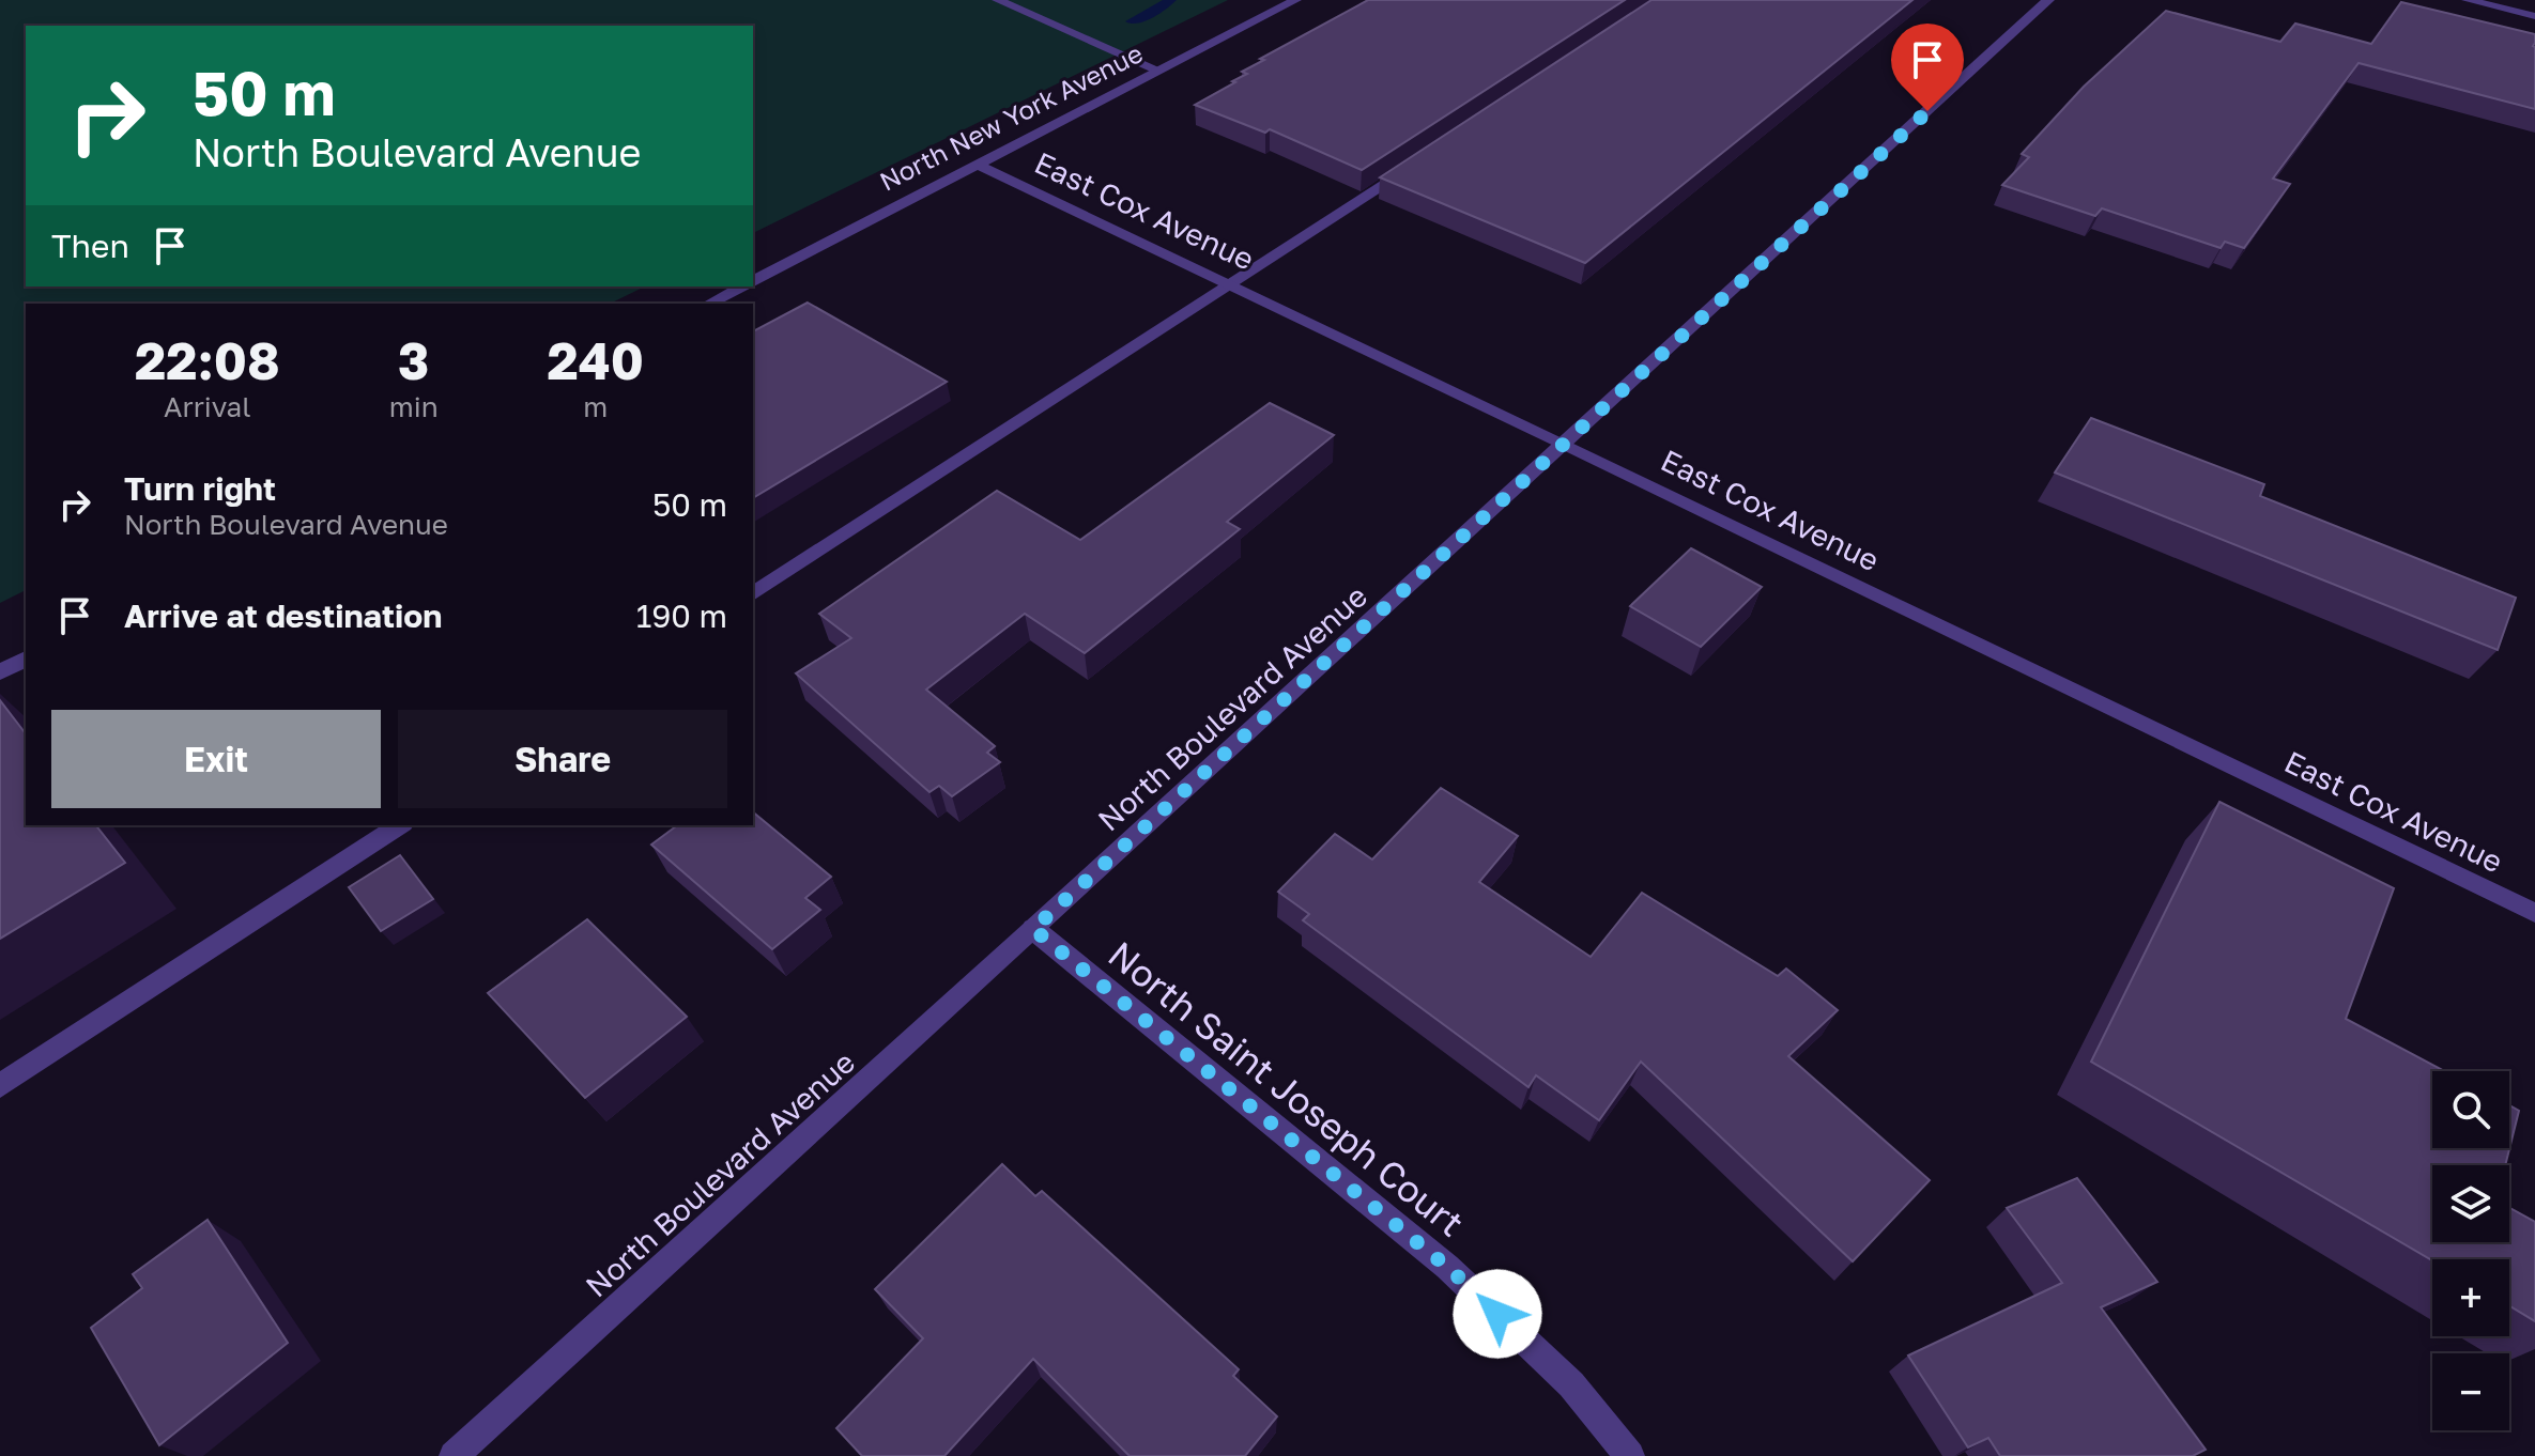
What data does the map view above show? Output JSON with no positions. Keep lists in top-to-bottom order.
{
  "streets": {
    "street": [
      "North New York Avenue",
      "East Cox Avenue",
      "North Boulevard Avenue",
      "North Saint Joseph Court"
    ]
  },
  "crossings": [
    ["North New York Avenue", "East Cox Avenue"],
    ["East Cox Avenue", "North Boulevard Avenue"],
    ["North Boulevard Avenue", "North Saint Joseph Court"]
  ],
  "page": {
    "turn": ["50 m", "North Boulevard Avenue"],
    "then": "Then",
    "eta": [
      "22:08",
      "Arrival",
      "3",
      "min",
      "240",
      "m"
    ],
    "list": [
      {
        "name": "Turn right",
        "note": "North Boulevard Avenue",
        "value": "50 m"
      },
      {
        "name": "Arrive at destination",
        "value": "190 m"
      }
    ],
    "buttons": ["Exit", "Share"],
    "map_buttons": ["+", "−"]
  }
}
